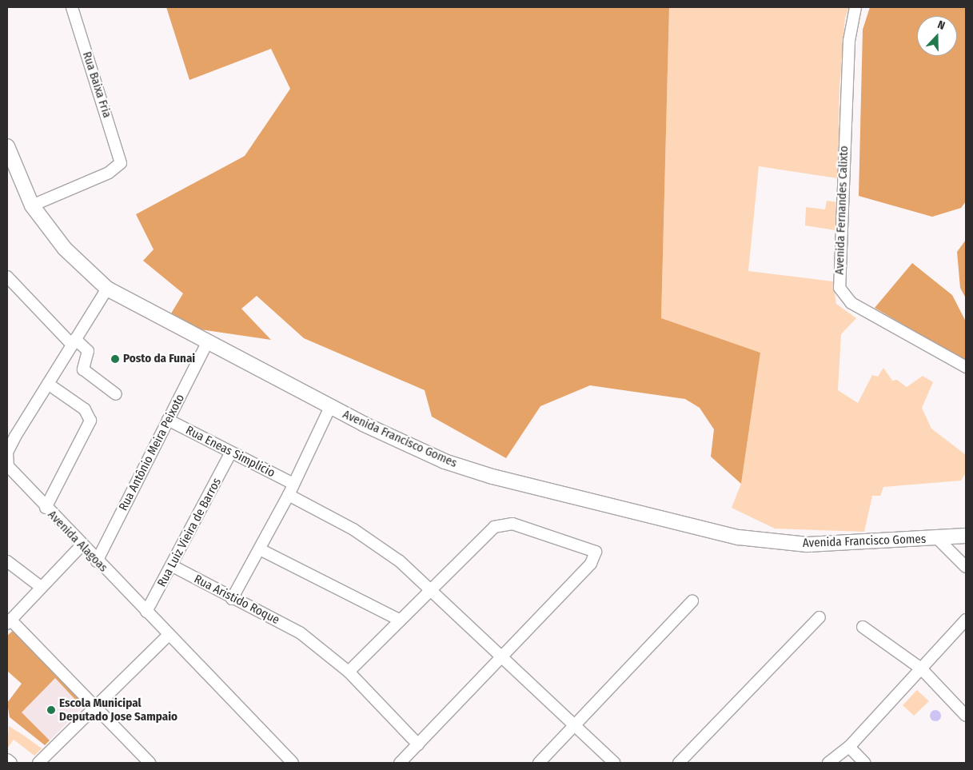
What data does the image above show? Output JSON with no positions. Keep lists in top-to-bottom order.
{
  "streets": {
    "main road": ["Avenida Francisco Gomes"],
    "street": [
      "Rua Baixa Fria",
      "Avenida Fernandes Calixto",
      "Rua Eneas Simplicio",
      "Rua Antônio Meira Peixoto",
      "Rua Luiz Vieira de Barros",
      "Avenida Alagoas",
      "Rua Aristido Roque"
    ]
  },
  "crossings": [
    ["Rua Baixa Fria", "Avenida Francisco Gomes"],
    ["Avenida Francisco Gomes", "Rua Antônio Meira Peixoto"],
    ["Avenida Francisco Gomes", "Avenida Alagoas"],
    ["Rua Eneas Simplicio", "Rua Antônio Meira Peixoto"],
    ["Rua Eneas Simplicio", "Rua Luiz Vieira de Barros"],
    ["Rua Antônio Meira Peixoto", "Avenida Alagoas"],
    ["Rua Luiz Vieira de Barros", "Avenida Alagoas"],
    ["Rua Luiz Vieira de Barros", "Rua Aristido Roque"]
  ],
  "places": ["Posto da Funai", "Escola Municipal Deputado Jose Sampaio"],
  "north": "top"
}
